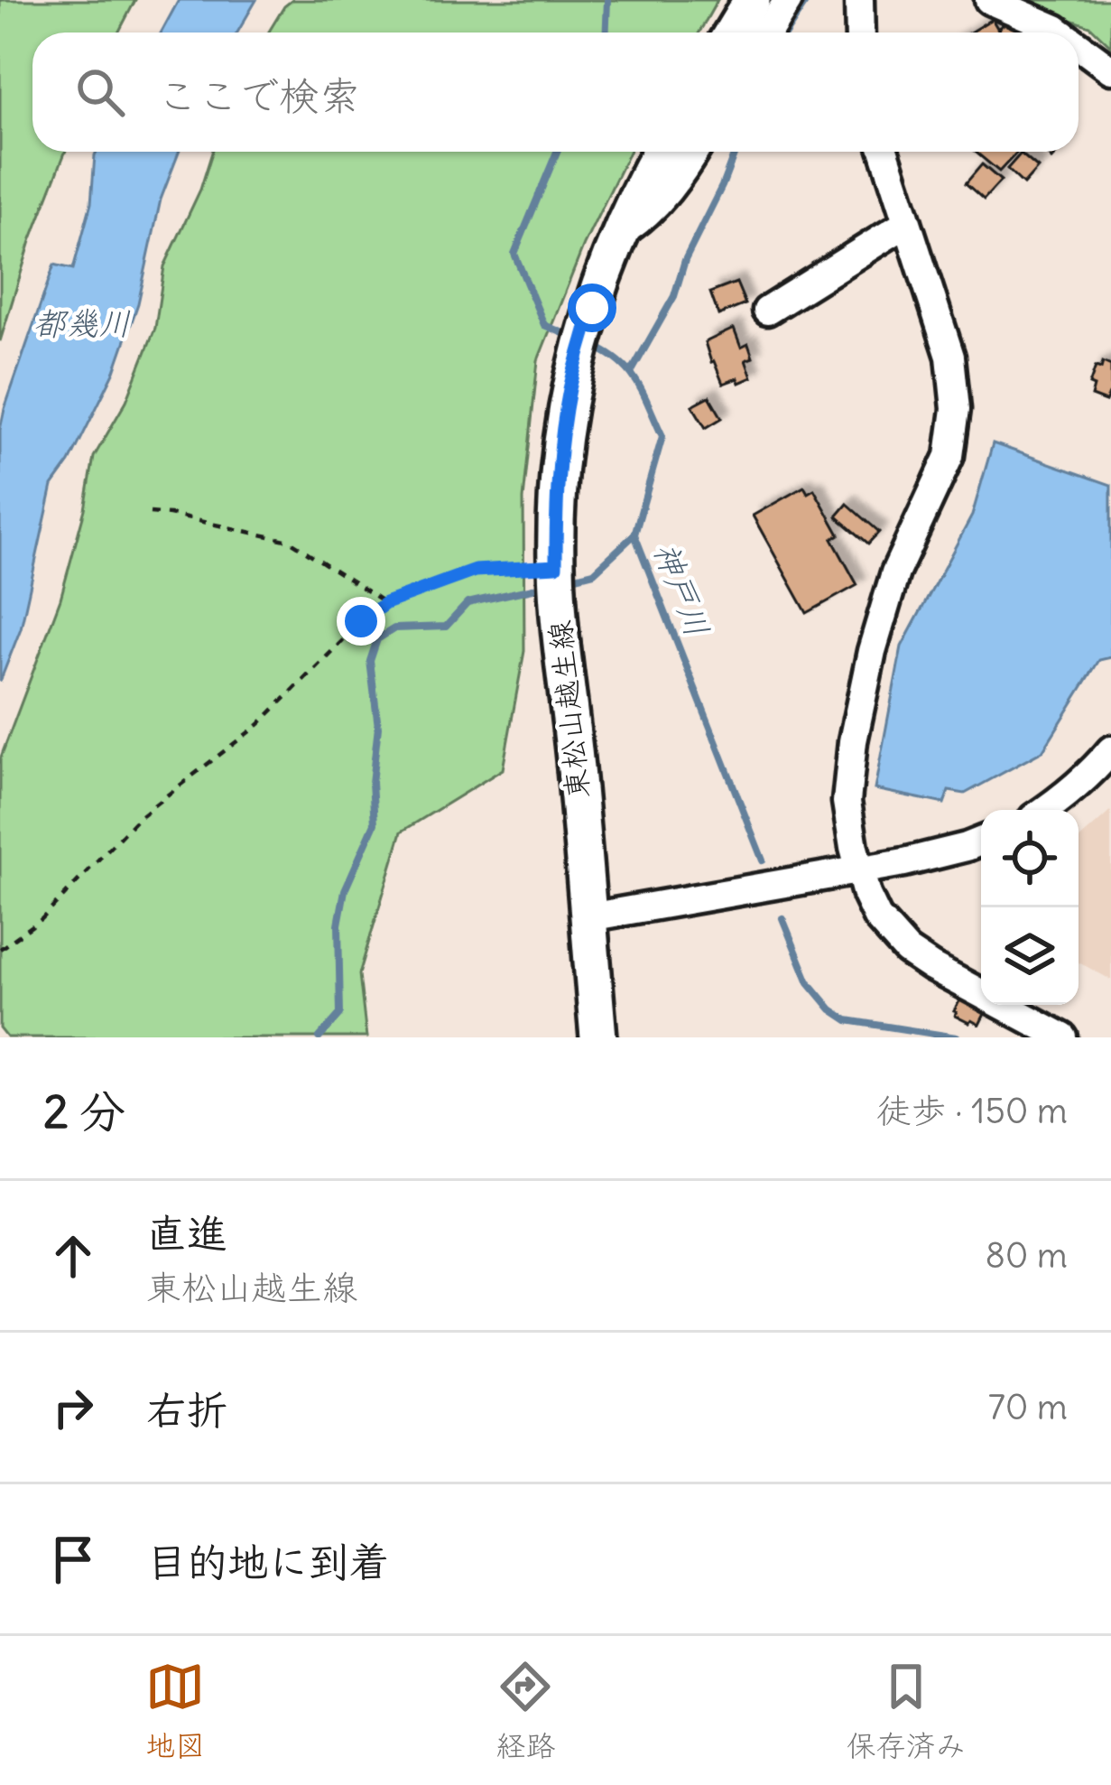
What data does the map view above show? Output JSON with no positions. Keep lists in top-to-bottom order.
{
  "streets": {
    "main road": ["東松山越生線"]
  },
  "water": ["都幾川", "神戸川"],
  "page": {
    "search": "ここで検索",
    "heading": ["2 分", "徒歩 · 150 m"],
    "list": [
      ["直進", "東松山越生線", "80 m"],
      ["右折", "70 m"],
      "目的地に到着"
    ],
    "nav": ["地図", "経路", "保存済み"]
  }
}
